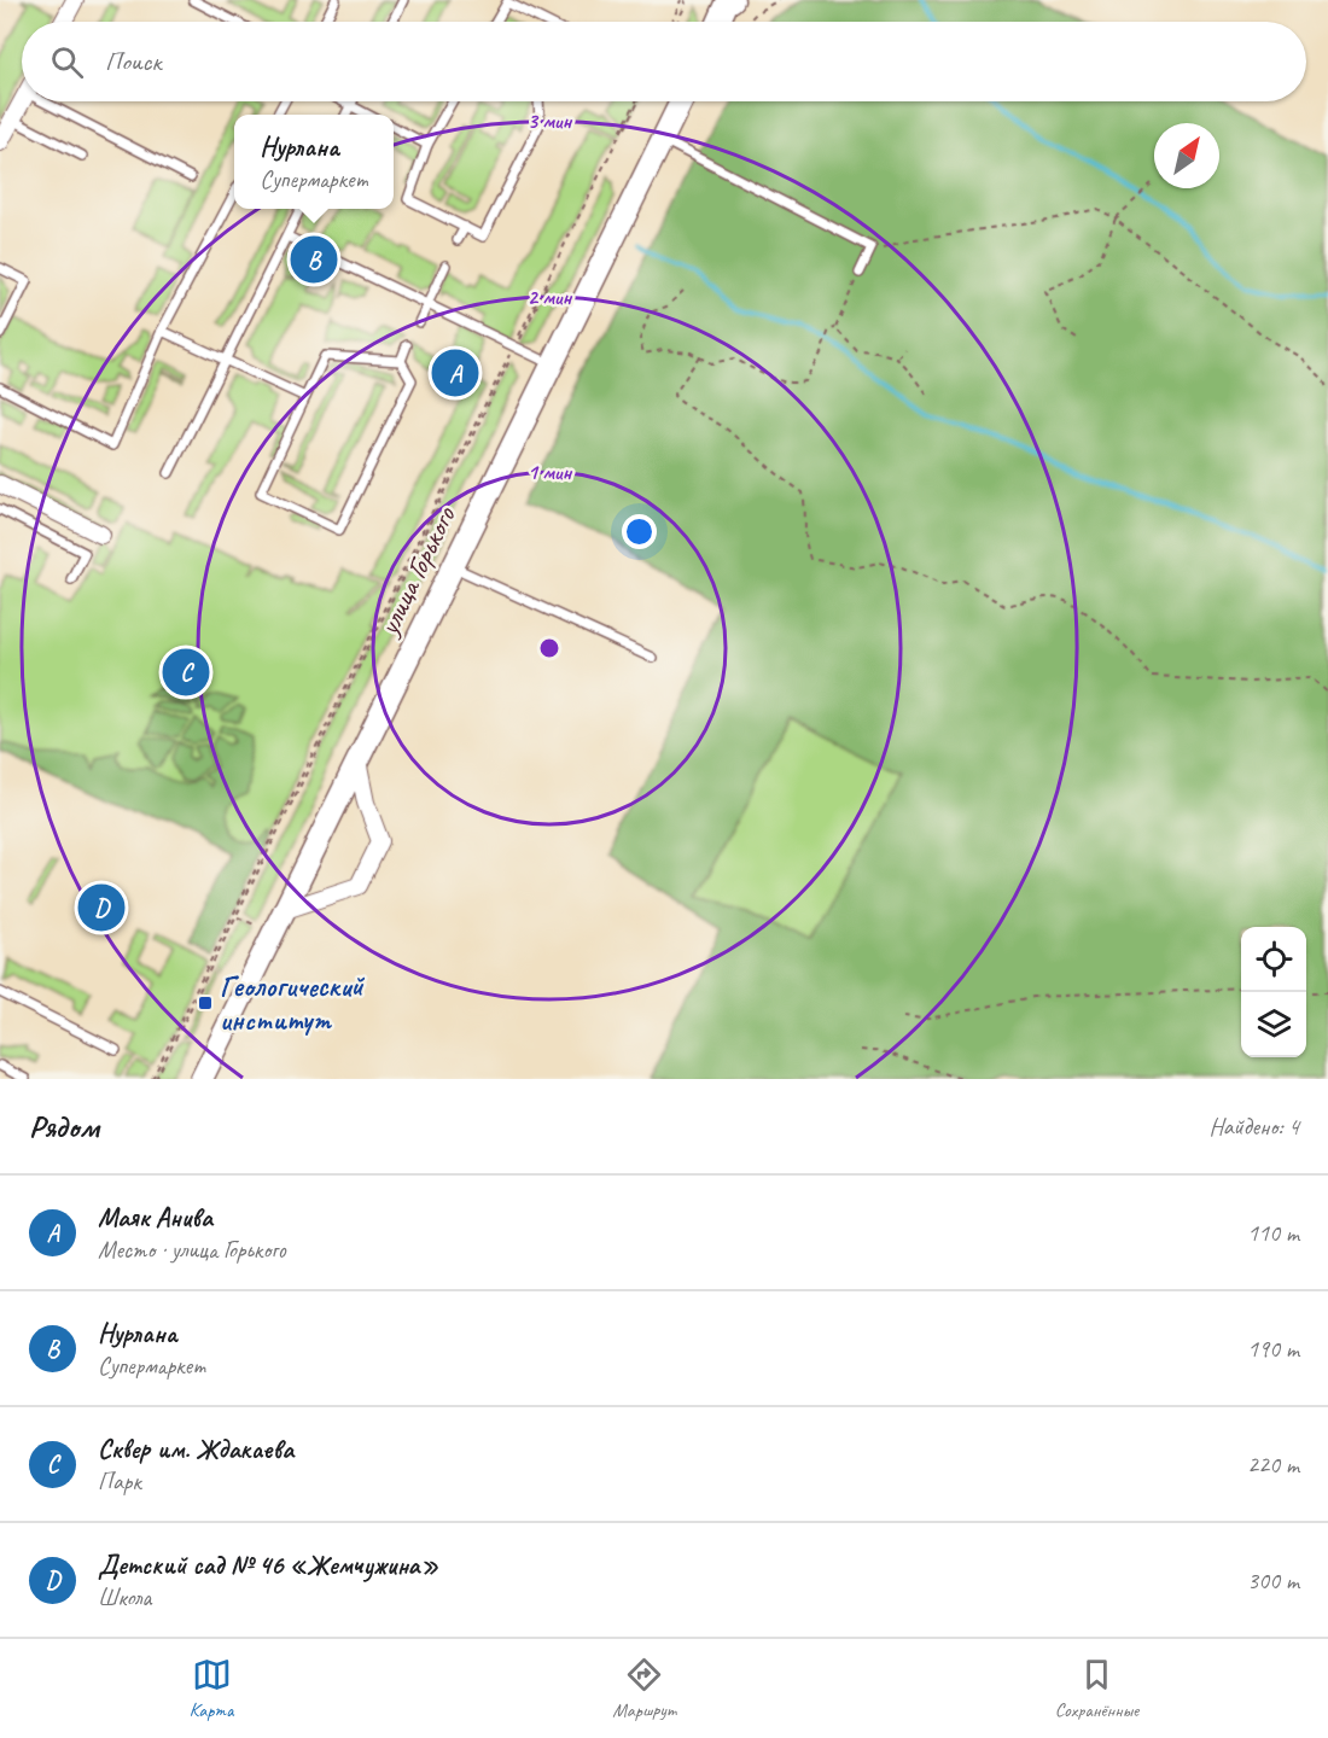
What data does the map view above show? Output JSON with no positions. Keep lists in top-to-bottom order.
{
  "streets": {
    "main road": ["улица Горького"]
  },
  "places": {
    "transit": ["Геологический институт"]
  },
  "north": "top right",
  "page": {
    "search": "Поиск",
    "popup": ["Нурлана", "Супермаркет"],
    "pins": [
      "B",
      "A",
      "C",
      "D"
    ],
    "heading": ["Рядом", "Найдено: 4"],
    "list": [
      {
        "mark": "A",
        "name": "Маяк Анива",
        "note": "Место · улица Горького",
        "value": "110 m"
      },
      {
        "mark": "B",
        "name": "Нурлана",
        "note": "Супермаркет",
        "value": "190 m"
      },
      {
        "mark": "C",
        "name": "Сквер им. Ждакаева",
        "note": "Парк",
        "value": "220 m"
      },
      {
        "mark": "D",
        "name": "Детский сад № 46 «Жемчужина»",
        "note": "Школа",
        "value": "300 m"
      }
    ],
    "nav": ["Карта", "Маршрут", "Сохранённые"]
  },
  "rings": ["3 мин", "2 мин", "1 мин"]
}
